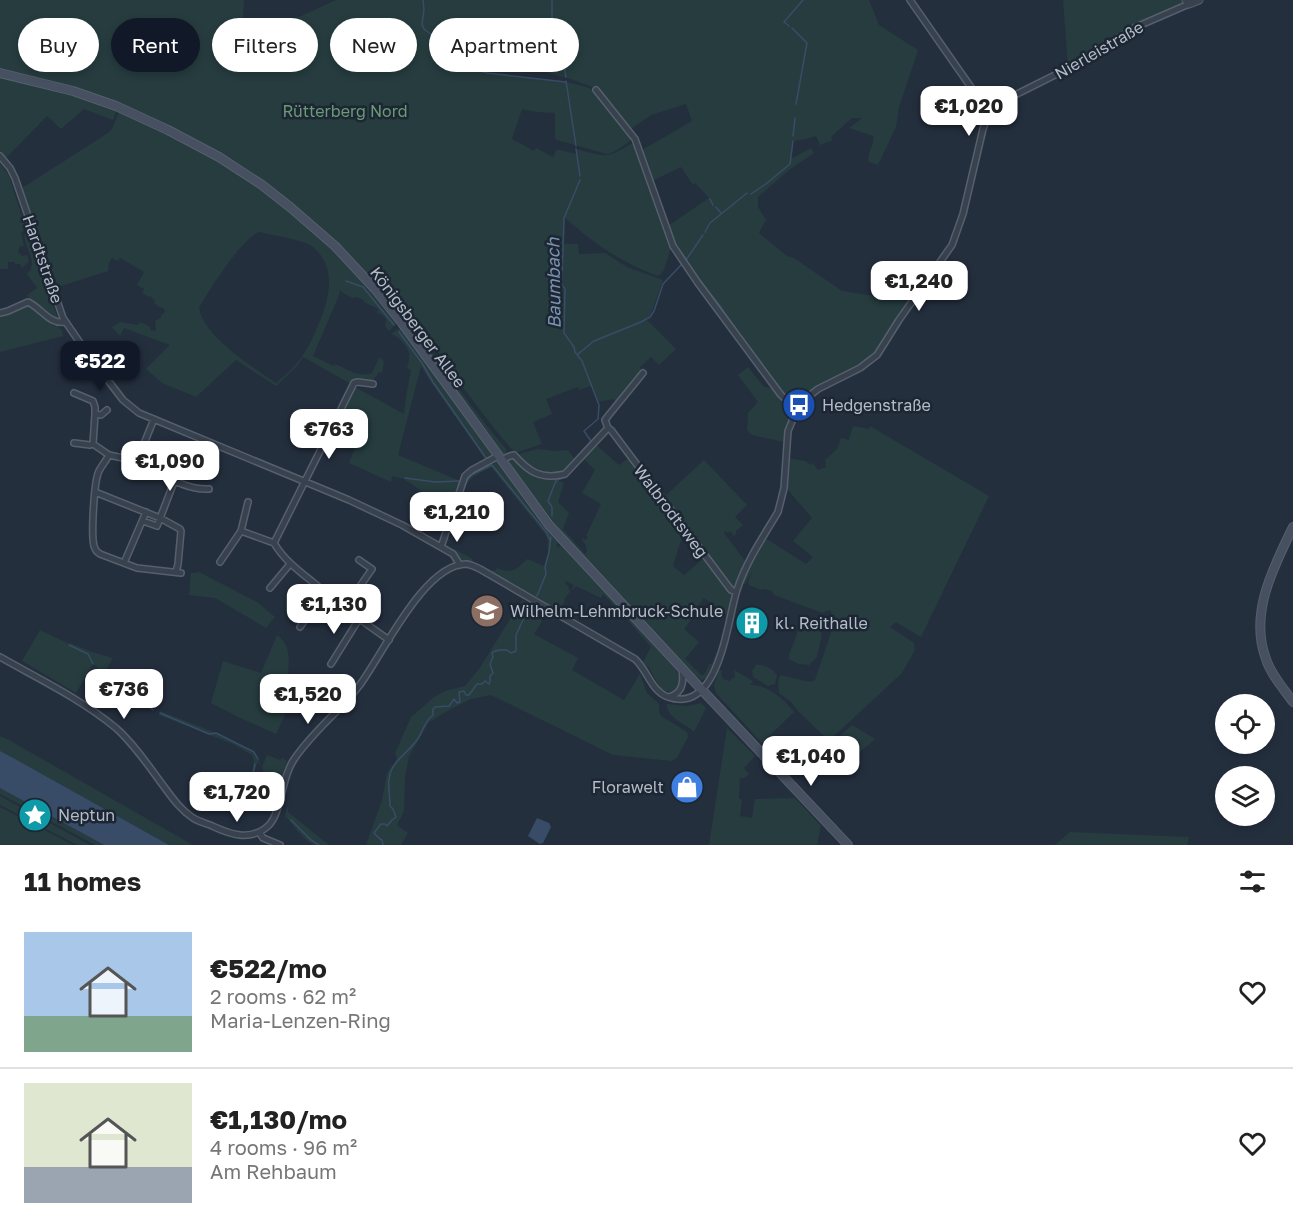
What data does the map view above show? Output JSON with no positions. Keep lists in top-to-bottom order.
{
  "streets": {
    "main road": ["Königsberger Allee"],
    "street": ["Nierleistraße", "Hardtstraße", "Walbrodtsweg"]
  },
  "water": ["Baumbach"],
  "parks": ["Rütterberg Nord"],
  "places": {
    "bus stop": ["Hedgenstraße"],
    "school or university": ["Wilhelm-Lehmbruck-Schule"],
    "building": ["kl. Reithalle"],
    "shop": ["Florawelt"],
    "place": ["Neptun"]
  },
  "page": {
    "chip": [
      "Buy",
      "Rent",
      "Filters",
      "New",
      "Apartment"
    ],
    "price": [
      "€1,020",
      "€1,240",
      "€522",
      "€763",
      "€1,090",
      "€1,210",
      "€1,130",
      "€736",
      "€1,520",
      "€1,040",
      "€1,720"
    ],
    "heading": "11 homes",
    "list": [
      {
        "name": "€522/mo",
        "note": "2 rooms · 62 m² · Maria-Lenzen-Ring"
      },
      {
        "name": "€1,130/mo",
        "note": "4 rooms · 96 m² · Am Rehbaum"
      }
    ]
  }
}
